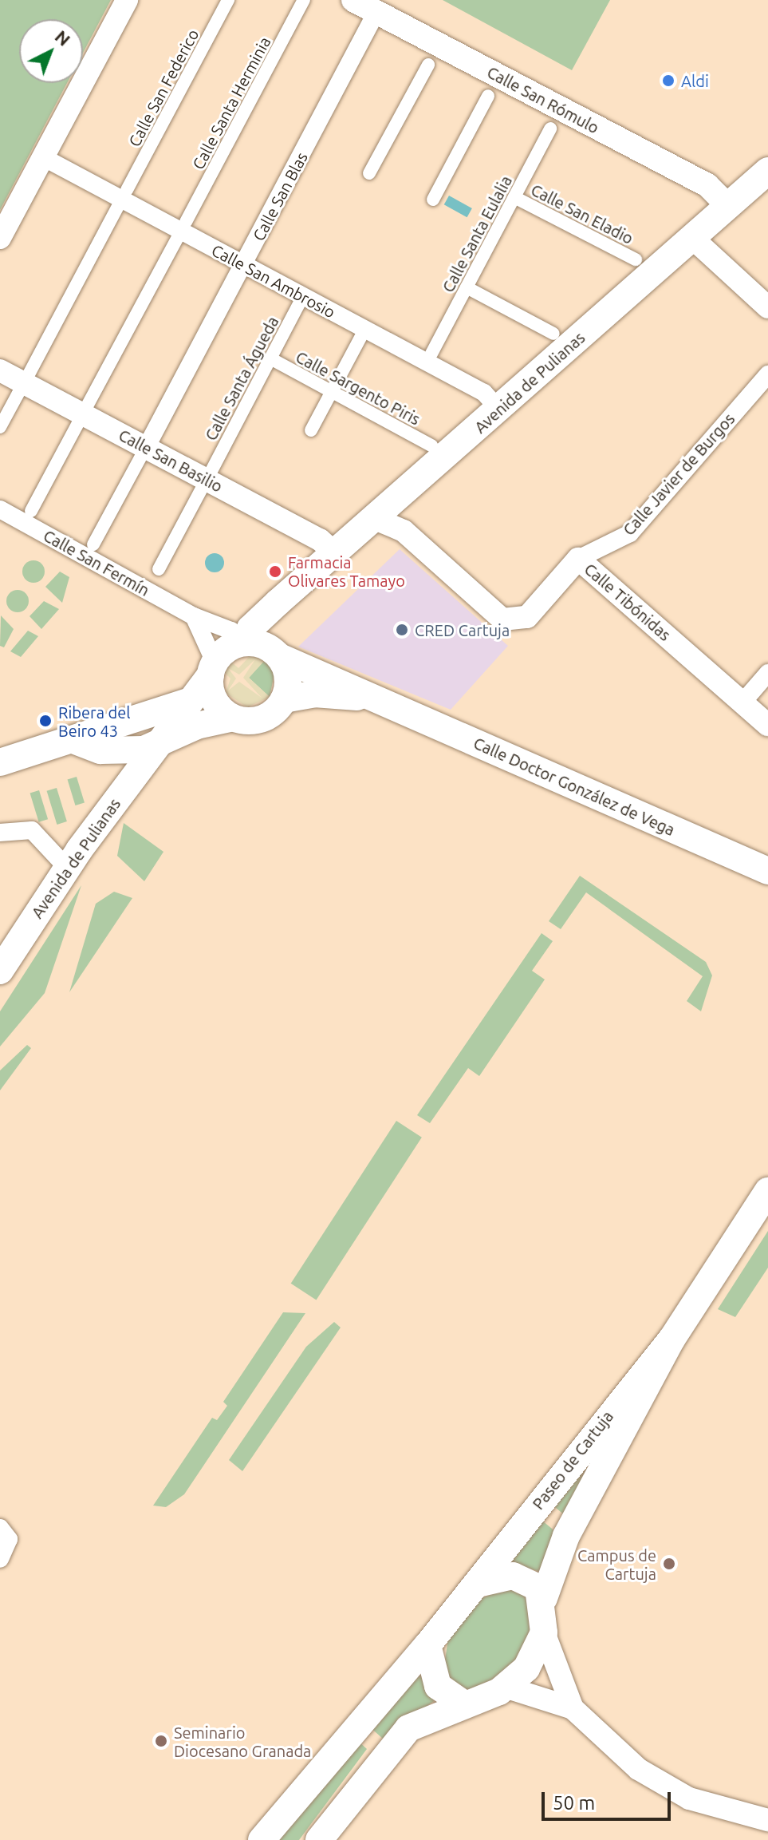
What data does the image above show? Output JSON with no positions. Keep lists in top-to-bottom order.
{
  "streets": {
    "main road": [
      "Calle San Rómulo",
      "Avenida de Pulianas",
      "Calle Doctor González de Vega",
      "Paseo de Cartuja"
    ],
    "street": [
      "Calle San Federico",
      "Calle Santa Herminia",
      "Calle San Blas",
      "Calle San Eladio",
      "Calle Santa Eulalia",
      "Calle San Ambrosio",
      "Calle Santa Águeda",
      "Calle Sargento Piris",
      "Calle San Basilio",
      "Calle Javier de Burgos",
      "Calle San Fermín",
      "Calle Tibónidas"
    ]
  },
  "crossings": [
    ["Calle San Rómulo", "Calle San Blas"],
    ["Calle San Rómulo", "Avenida de Pulianas"],
    ["Calle San Blas", "Calle San Ambrosio"],
    ["Calle San Blas", "Calle San Basilio"],
    ["Calle San Eladio", "Calle Santa Eulalia"],
    ["Calle San Ambrosio", "Avenida de Pulianas"],
    ["Calle Santa Águeda", "Calle Sargento Piris"],
    ["Avenida de Pulianas", "Calle San Basilio"],
    ["Avenida de Pulianas", "Calle San Fermín"],
    ["Avenida de Pulianas", "Calle Tibónidas"],
    ["Avenida de Pulianas", "Calle Doctor González de Vega"],
    ["Calle Javier de Burgos", "Calle Tibónidas"],
    ["Calle San Fermín", "Calle Doctor González de Vega"]
  ],
  "places": [
    "Aldi",
    "Farmacia Olivares Tamayo",
    "CRED Cartuja",
    "Ribera del Beiro 43",
    "Campus de Cartuja",
    "Seminario Diocesano Granada"
  ],
  "scale_bar": "50 m",
  "north": "top right"
}
